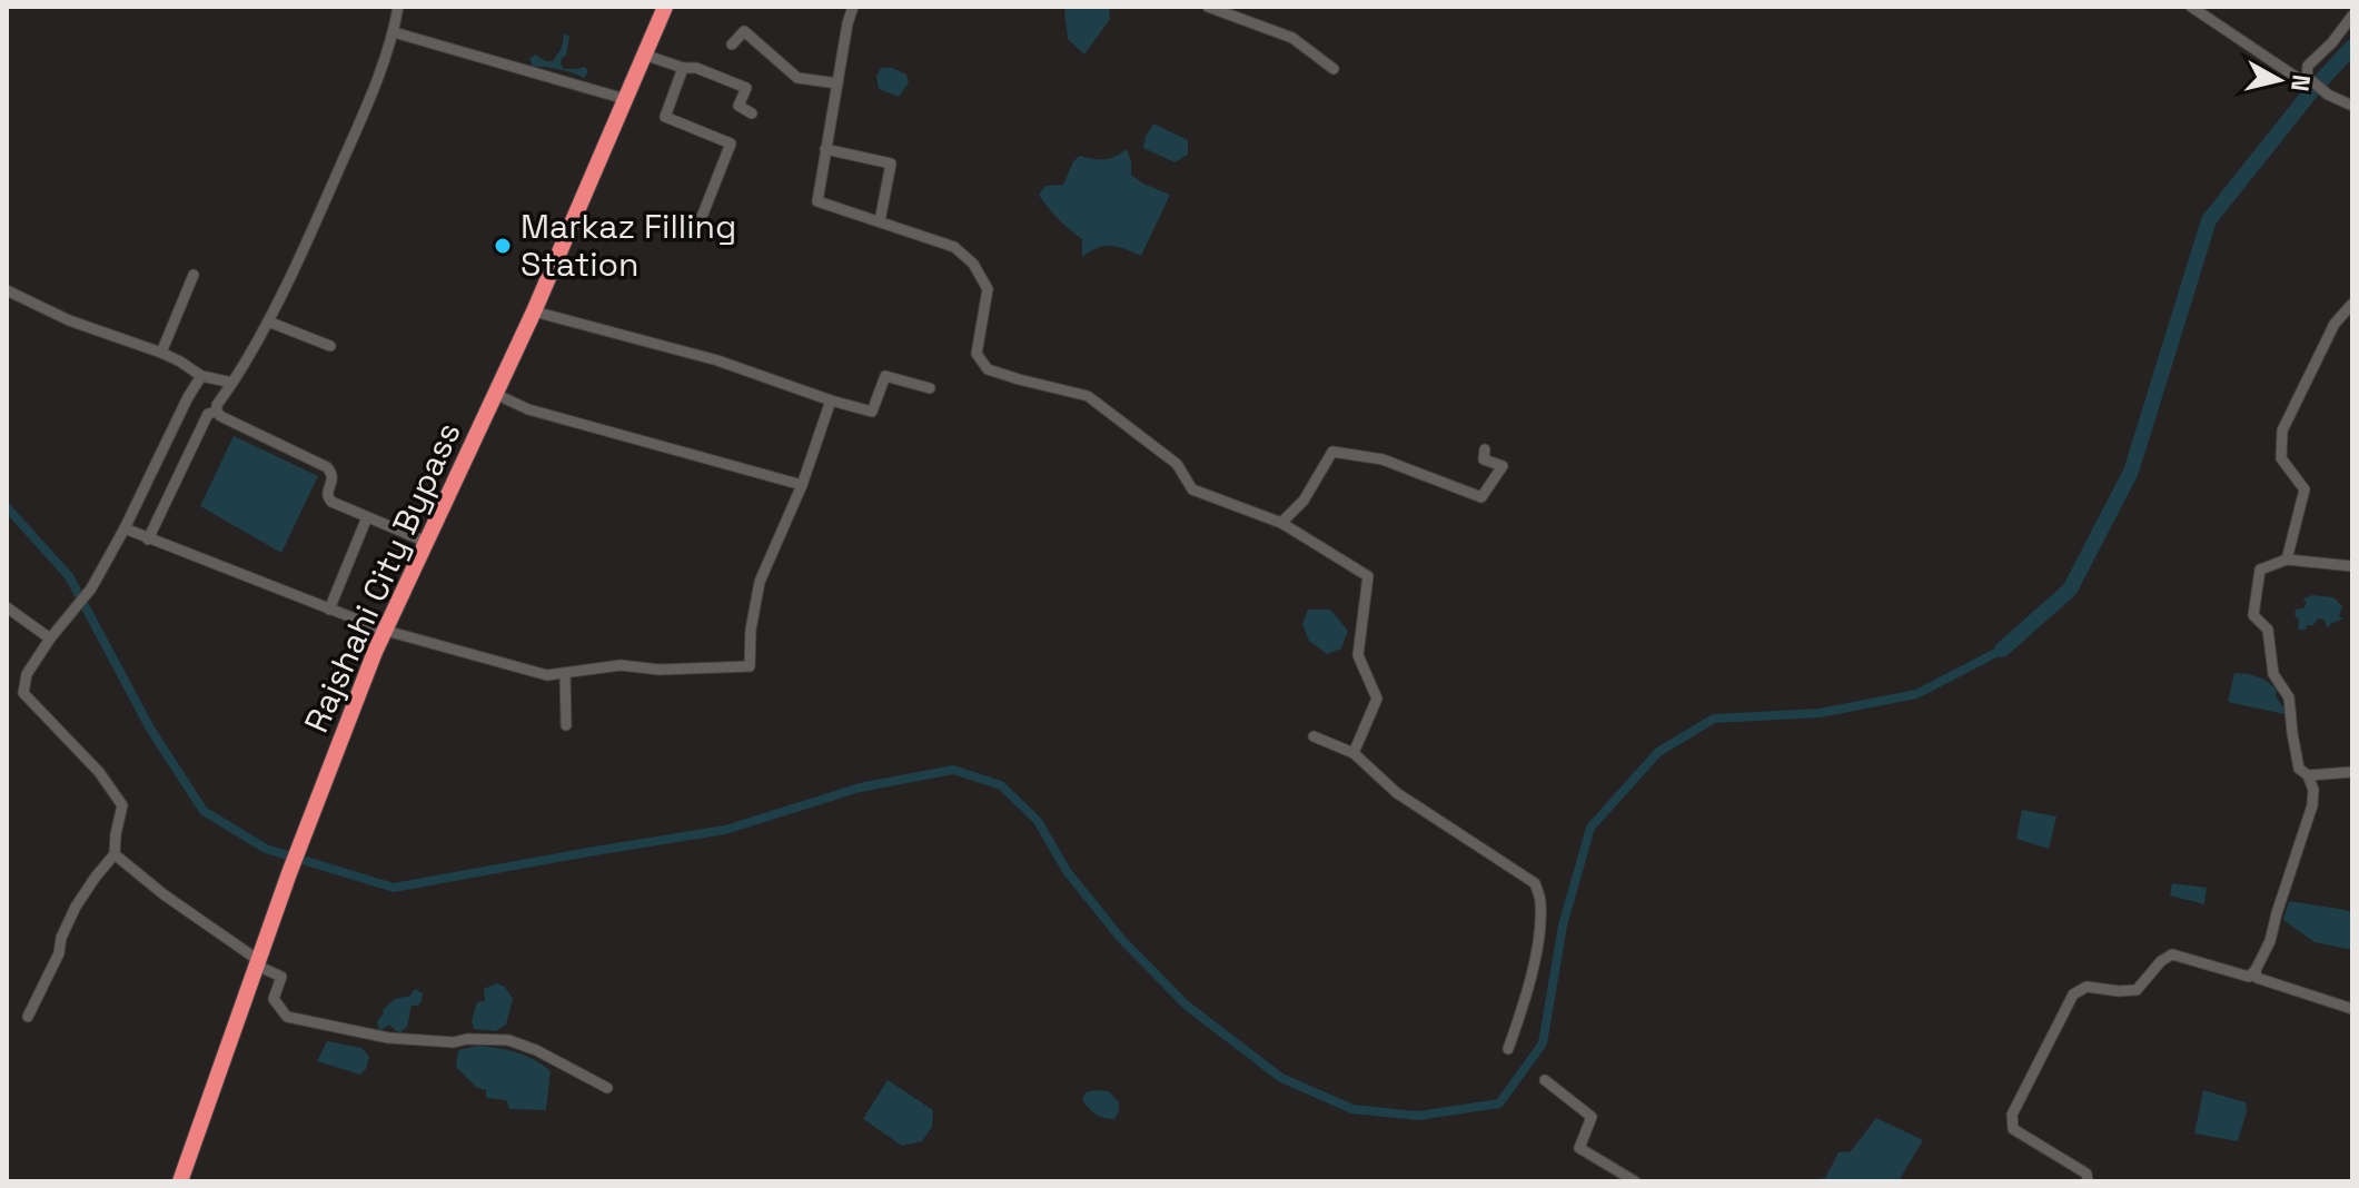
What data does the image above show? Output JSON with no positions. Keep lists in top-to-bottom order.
{
  "streets": {
    "highway": ["Rajshahi City Bypass"]
  },
  "places": ["Markaz Filling Station"],
  "north": "right"
}
